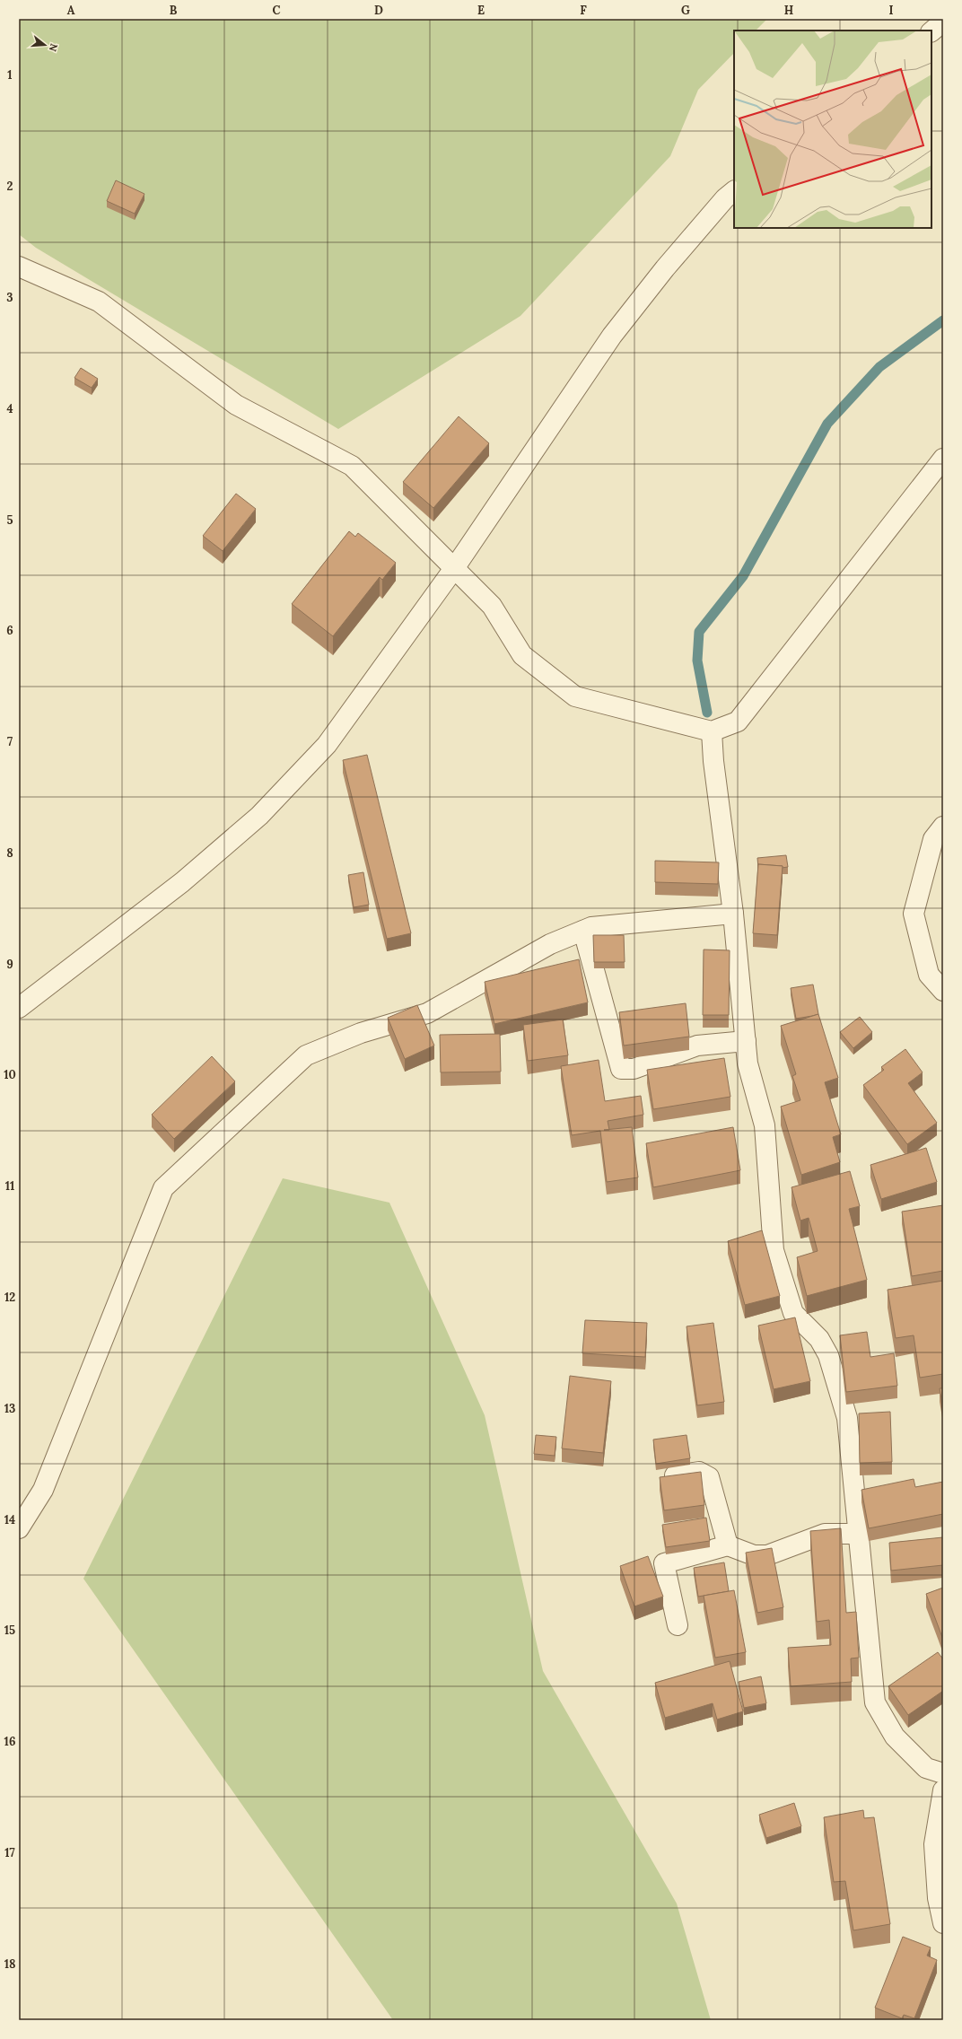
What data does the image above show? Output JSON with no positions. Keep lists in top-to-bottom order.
{
  "north": "right",
  "grid": {
    "columns": [
      "A",
      "B",
      "C",
      "D",
      "E",
      "F",
      "G",
      "H",
      "I"
    ],
    "rows": [
      "1",
      "2",
      "3",
      "4",
      "5",
      "6",
      "7",
      "8",
      "9",
      "10",
      "11",
      "12",
      "13",
      "14",
      "15",
      "16",
      "17",
      "18"
    ]
  }
}
